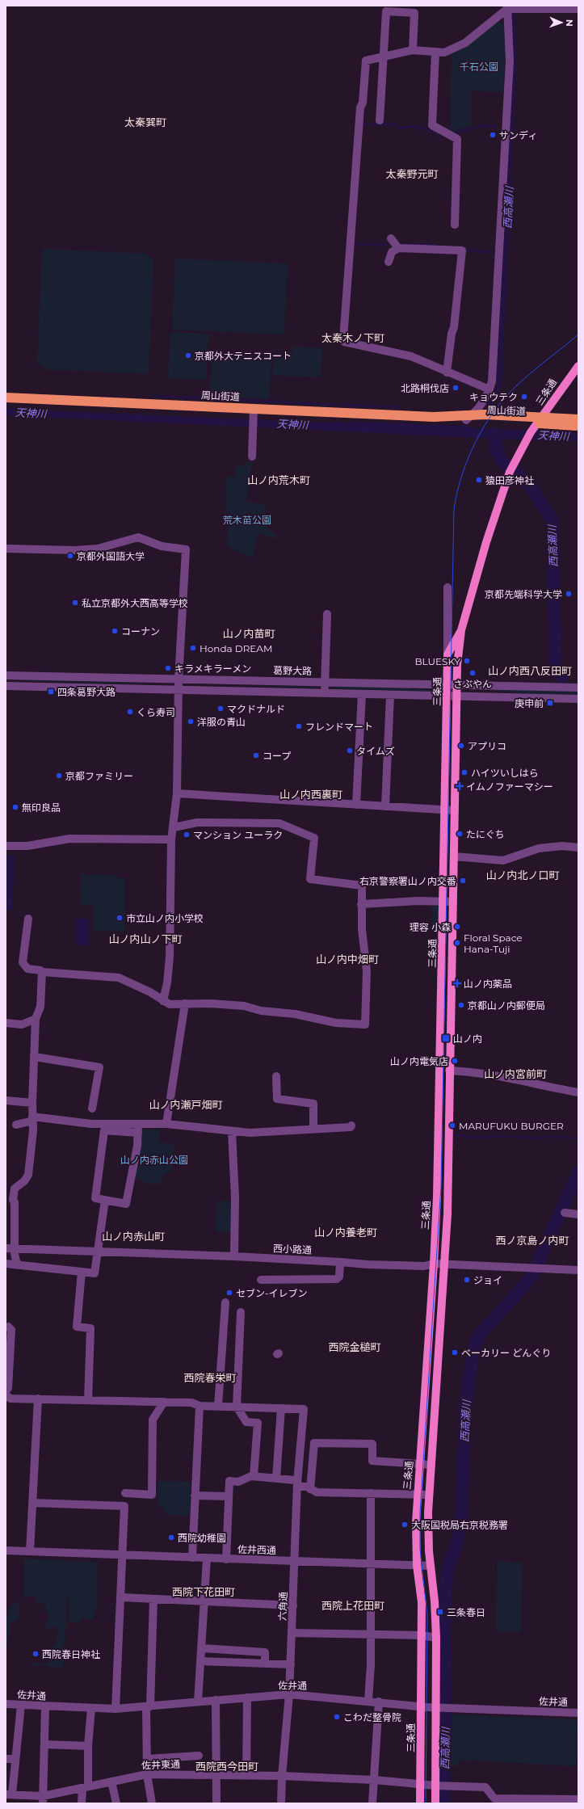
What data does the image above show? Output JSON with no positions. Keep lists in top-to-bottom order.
{
  "streets": {
    "highway": ["周山街道"],
    "main road": ["三条通"],
    "street": [
      "葛野大路",
      "西小路通",
      "佐井西通",
      "六角通",
      "佐井通",
      "佐井東通"
    ]
  },
  "crossings": [
    ["三条通", "周山街道"],
    ["三条通", "葛野大路"],
    ["三条通", "西小路通"],
    ["三条通", "佐井西通"],
    ["三条通", "佐井通"],
    ["三条通", "佐井東通"],
    ["佐井西通", "六角通"],
    ["六角通", "佐井通"],
    ["六角通", "佐井東通"]
  ],
  "districts": [
    "太秦巽町",
    "太秦野元町",
    "太秦木ノ下町",
    "山ノ内荒木町",
    "山ノ内苗町",
    "山ノ内西八反田町",
    "山ノ内西裏町",
    "山ノ内北ノ口町",
    "山ノ内山ノ下町",
    "山ノ内中畑町",
    "山ノ内宮前町",
    "山ノ内瀬戸畑町",
    "山ノ内養老町",
    "山ノ内赤山町",
    "西ノ京島ノ内町",
    "西院金槌町",
    "西院春栄町",
    "西院下花田町",
    "西院上花田町",
    "西院西今田町"
  ],
  "water": ["西高瀬川", "天神川"],
  "parks": ["千石公園", "荒木苗公園", "山ノ内赤山公園"],
  "places": {
    "other": [
      "サンディ",
      "京都外大テニスコート",
      "北路桐伐店",
      "キョウテク",
      "猿田彦神社",
      "京都外国語大学",
      "京都先端科学大学",
      "私立京都外大西高等学校",
      "コーナン",
      "Honda DREAM",
      "BLUESKY",
      "キラメキラーメン",
      "さぶやん",
      "マクドナルド",
      "くら寿司",
      "洋服の青山",
      "フレンドマート",
      "アプリコ",
      "タイムズ",
      "コープ",
      "ハイツいしはら",
      "京都ファミリー",
      "無印良品",
      "たにぐち",
      "マンション ユーラク",
      "右京警察署山ノ内交番",
      "市立山ノ内小学校",
      "理容 小森",
      "Floral Space Hana-Tuji",
      "京都山ノ内郵便局",
      "山ノ内電気店",
      "MARUFUKU BURGER",
      "ジョイ",
      "セブン-イレブン",
      "ベーカリー どんぐり",
      "大阪国税局右京税務署",
      "西院幼稚園",
      "西院春日神社",
      "こわだ整骨院"
    ],
    "transit": [
      "四条葛野大路",
      "庚申前",
      "山ノ内",
      "三条春日"
    ],
    "health": ["イムノファーマシー", "山ノ内薬品"]
  },
  "north": "right"
}
